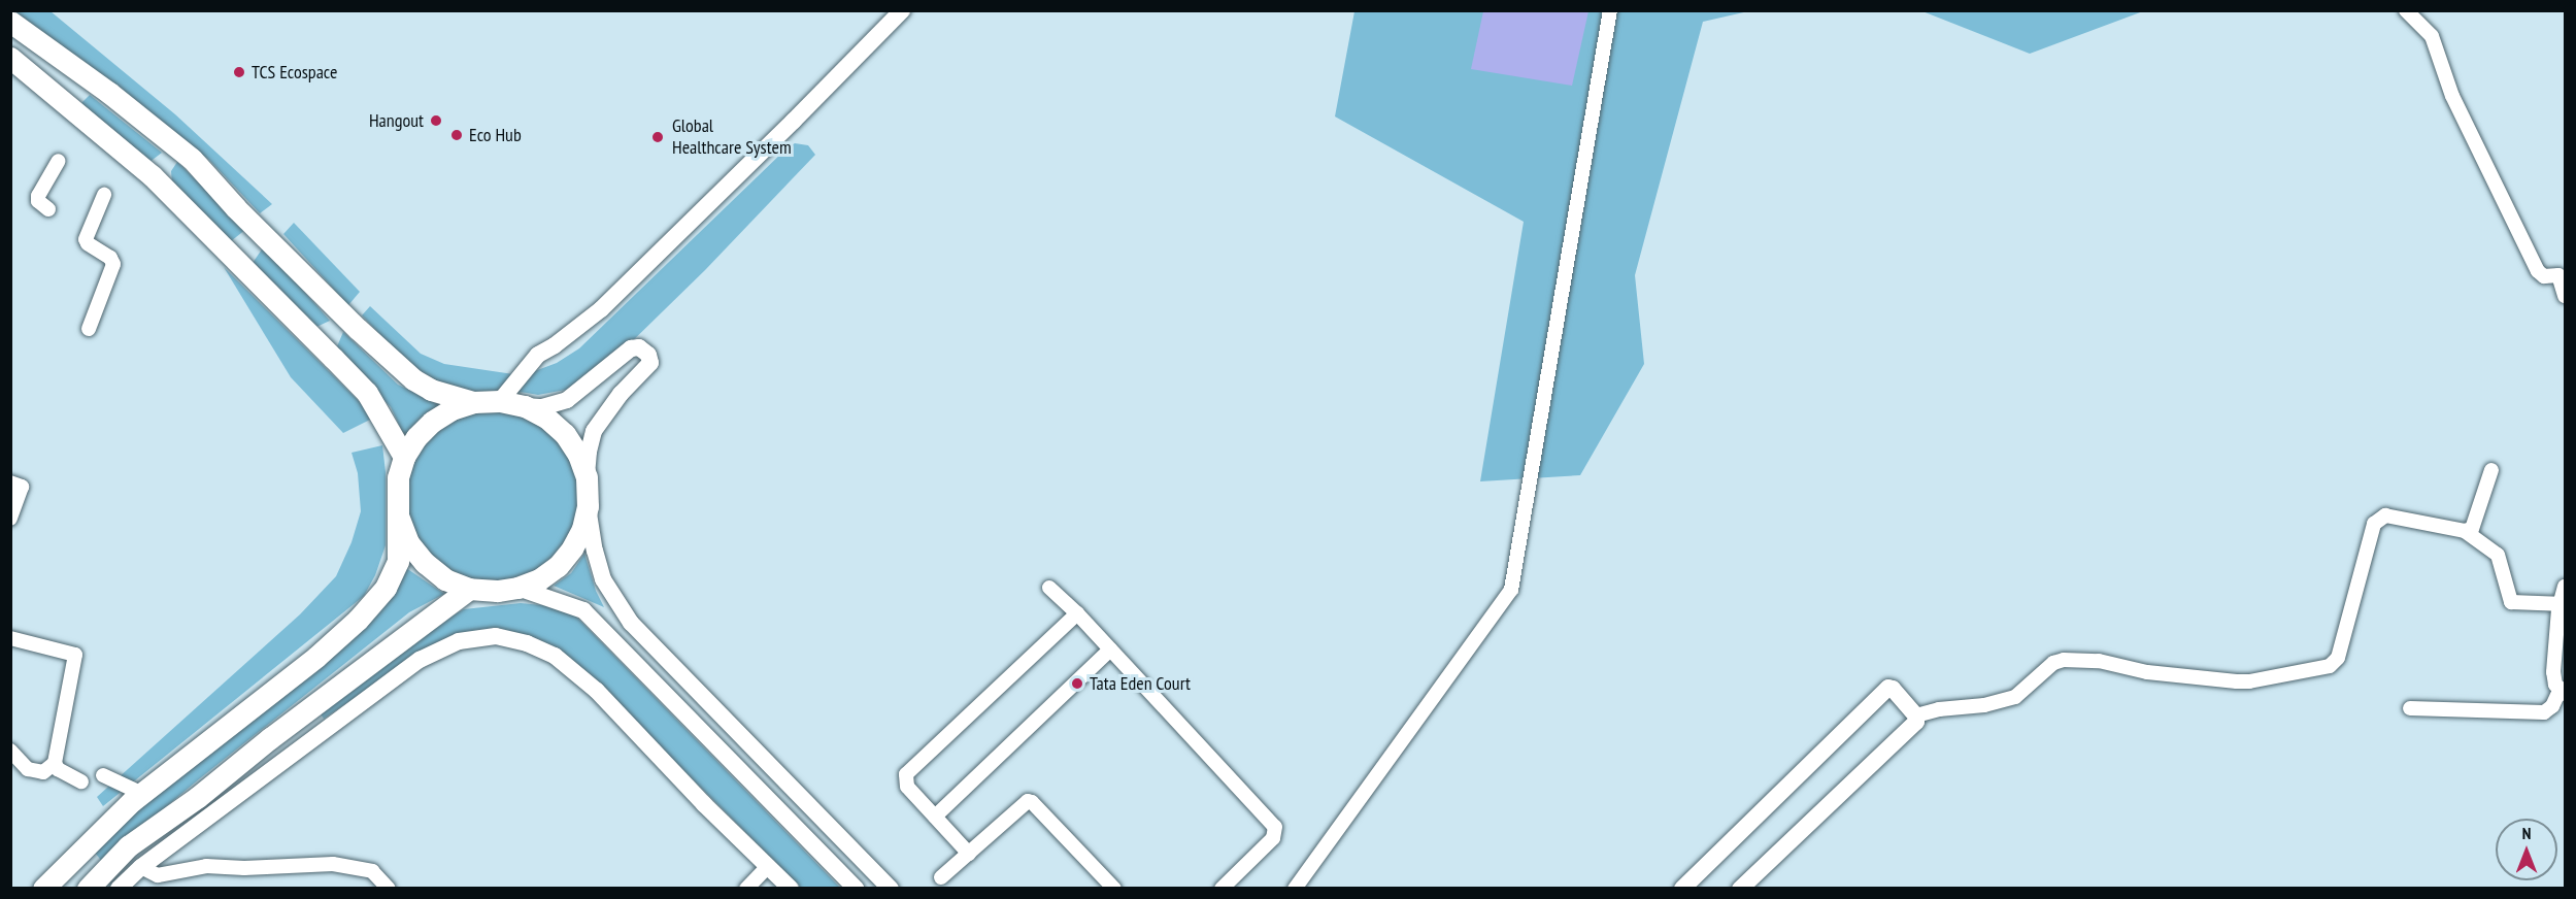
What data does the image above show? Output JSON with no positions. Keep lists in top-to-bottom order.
{
  "places": [
    "TCS Ecospace",
    "Hangout",
    "Eco Hub",
    "Global Healthcare System",
    "Tata Eden Court"
  ],
  "north": "top"
}
